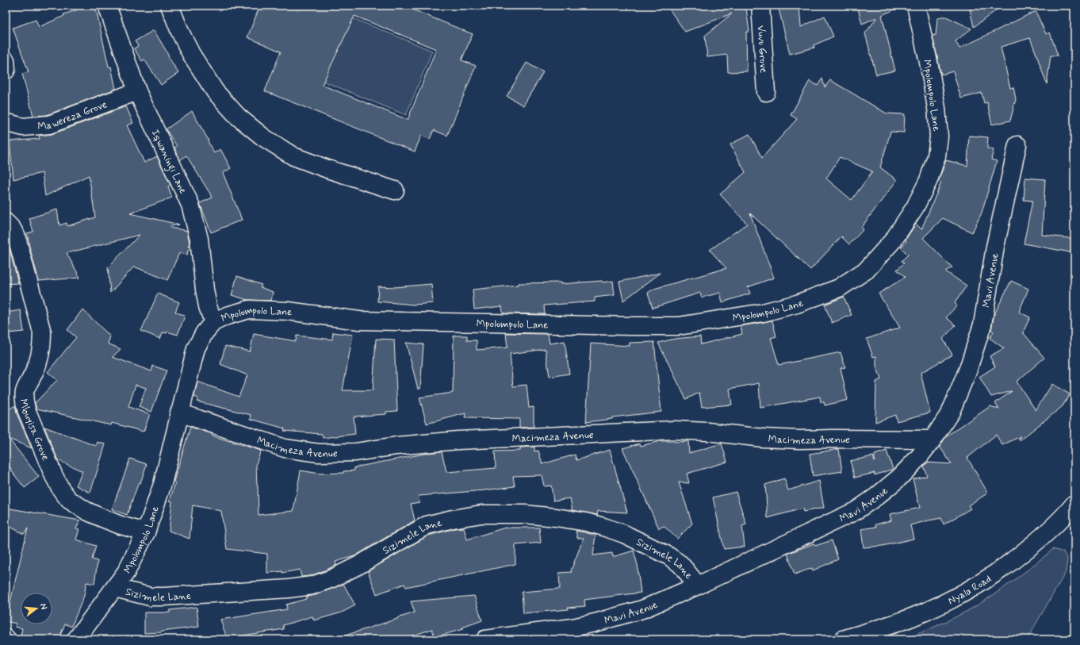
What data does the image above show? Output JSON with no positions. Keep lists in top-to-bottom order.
{
  "streets": {
    "street": [
      "Vuvu Grove",
      "Mpolompolo Lane",
      "Mawereza Grove",
      "Iqwaningi Lane",
      "Mavi Avenue",
      "Mbuyisa Grove",
      "Macimeza Avenue",
      "Sizimele Lane",
      "Nyala Road"
    ]
  },
  "crossings": [
    ["Mpolompolo Lane", "Iqwaningi Lane"],
    ["Mpolompolo Lane", "Mbuyisa Grove"],
    ["Mpolompolo Lane", "Macimeza Avenue"],
    ["Mpolompolo Lane", "Sizimele Lane"],
    ["Mawereza Grove", "Iqwaningi Lane"],
    ["Mavi Avenue", "Macimeza Avenue"],
    ["Mavi Avenue", "Sizimele Lane"]
  ],
  "north": "right"
}
